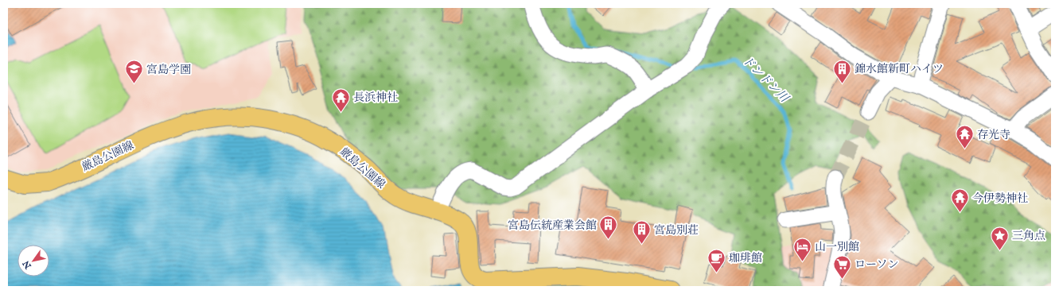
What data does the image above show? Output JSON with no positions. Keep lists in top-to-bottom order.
{
  "streets": {
    "main road": ["厳島公園線"]
  },
  "water": ["ドンドン川"],
  "places": {
    "building": ["錦水館新町ハイツ", "宮島伝統産業会館", "宮島別荘"],
    "school or university": ["宮島学園"],
    "temple": ["長浜神社", "存光寺", "今伊勢神社"],
    "place": ["三角点"],
    "hotel": ["山一別館"],
    "cafe": ["珈琲館"],
    "supermarket": ["ローソン"]
  },
  "north": "bottom left"
}
